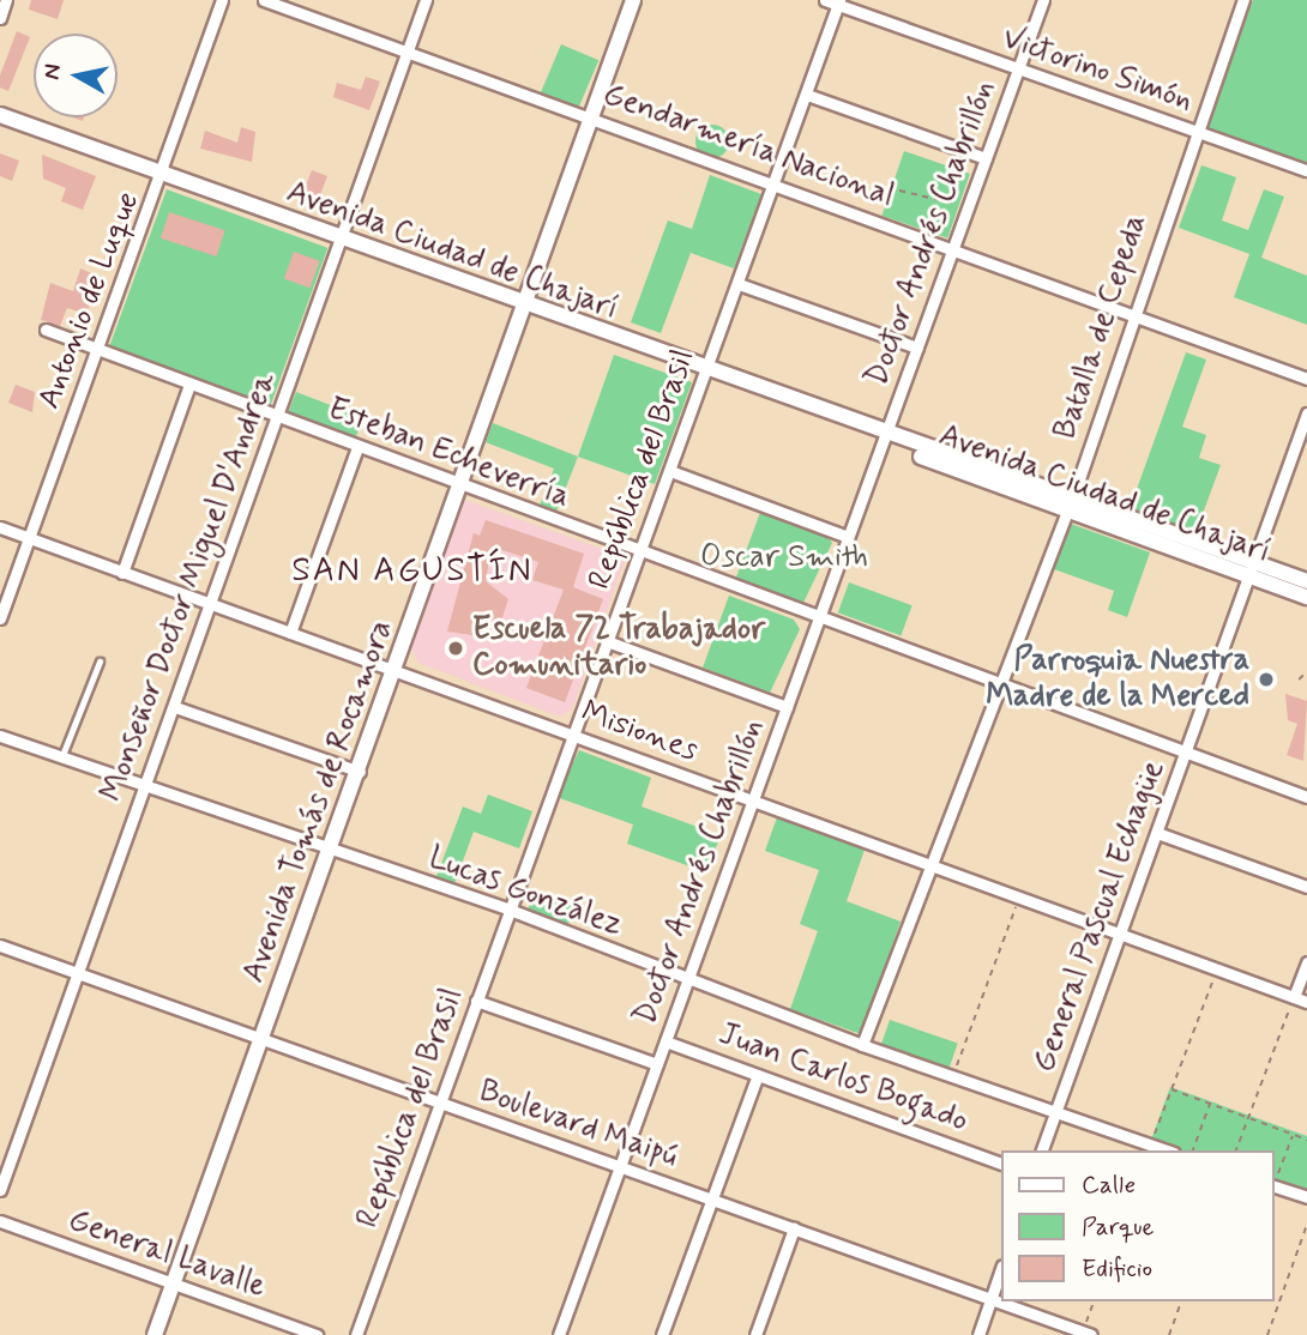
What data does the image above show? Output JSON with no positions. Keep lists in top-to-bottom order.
{
  "streets": {
    "main road": ["Avenida Ciudad de Chajarí", "Avenida Tomás de Rocamora"],
    "street": [
      "Victorino Simón",
      "Gendarmería Nacional",
      "Doctor Andrés Chabrillón",
      "Antonio de Luque",
      "Batalla de Cepeda",
      "Esteban Echeverría",
      "República del Brasil",
      "Monseñor Doctor Miguel D'Andrea",
      "Misiones",
      "Lucas González",
      "General Pascual Echagüe",
      "Juan Carlos Bogado",
      "Boulevard Maipú",
      "General Lavalle"
    ]
  },
  "crossings": [
    ["Victorino Simón", "Doctor Andrés Chabrillón"],
    ["Victorino Simón", "Batalla de Cepeda"],
    ["Victorino Simón", "República del Brasil"],
    ["Gendarmería Nacional", "Doctor Andrés Chabrillón"],
    ["Gendarmería Nacional", "Batalla de Cepeda"],
    ["Gendarmería Nacional", "República del Brasil"],
    ["Gendarmería Nacional", "Monseñor Doctor Miguel D'Andrea"],
    ["Gendarmería Nacional", "Avenida Tomás de Rocamora"],
    ["Doctor Andrés Chabrillón", "Avenida Ciudad de Chajarí"],
    ["Doctor Andrés Chabrillón", "Esteban Echeverría"],
    ["Doctor Andrés Chabrillón", "Misiones"],
    ["Doctor Andrés Chabrillón", "Lucas González"],
    ["Doctor Andrés Chabrillón", "Juan Carlos Bogado"],
    ["Doctor Andrés Chabrillón", "Boulevard Maipú"],
    ["Avenida Ciudad de Chajarí", "Antonio de Luque"],
    ["Avenida Ciudad de Chajarí", "Batalla de Cepeda"],
    ["Avenida Ciudad de Chajarí", "República del Brasil"],
    ["Avenida Ciudad de Chajarí", "Monseñor Doctor Miguel D'Andrea"],
    ["Avenida Ciudad de Chajarí", "Avenida Tomás de Rocamora"],
    ["Avenida Ciudad de Chajarí", "General Pascual Echagüe"],
    ["Antonio de Luque", "Esteban Echeverría"],
    ["Antonio de Luque", "Misiones"],
    ["Batalla de Cepeda", "Esteban Echeverría"],
    ["Batalla de Cepeda", "Misiones"],
    ["Batalla de Cepeda", "Lucas González"],
    ["Esteban Echeverría", "República del Brasil"],
    ["Esteban Echeverría", "Monseñor Doctor Miguel D'Andrea"],
    ["Esteban Echeverría", "Avenida Tomás de Rocamora"],
    ["Esteban Echeverría", "General Pascual Echagüe"],
    ["República del Brasil", "Misiones"],
    ["República del Brasil", "Lucas González"],
    ["República del Brasil", "Boulevard Maipú"],
    ["Monseñor Doctor Miguel D'Andrea", "Misiones"],
    ["Monseñor Doctor Miguel D'Andrea", "Lucas González"],
    ["Monseñor Doctor Miguel D'Andrea", "Boulevard Maipú"],
    ["Misiones", "Avenida Tomás de Rocamora"],
    ["Misiones", "General Pascual Echagüe"],
    ["Avenida Tomás de Rocamora", "Lucas González"],
    ["Avenida Tomás de Rocamora", "Boulevard Maipú"],
    ["Avenida Tomás de Rocamora", "General Lavalle"],
    ["Lucas González", "General Pascual Echagüe"]
  ],
  "districts": ["SAN AGUSTÍN"],
  "parks": ["Oscar Smith"],
  "places": ["Escuela 72 Trabajador Comunitario", "Parroquia Nuestra Madre de la Merced"],
  "legend": ["Calle", "Parque", "Edificio"],
  "north": "left"
}
